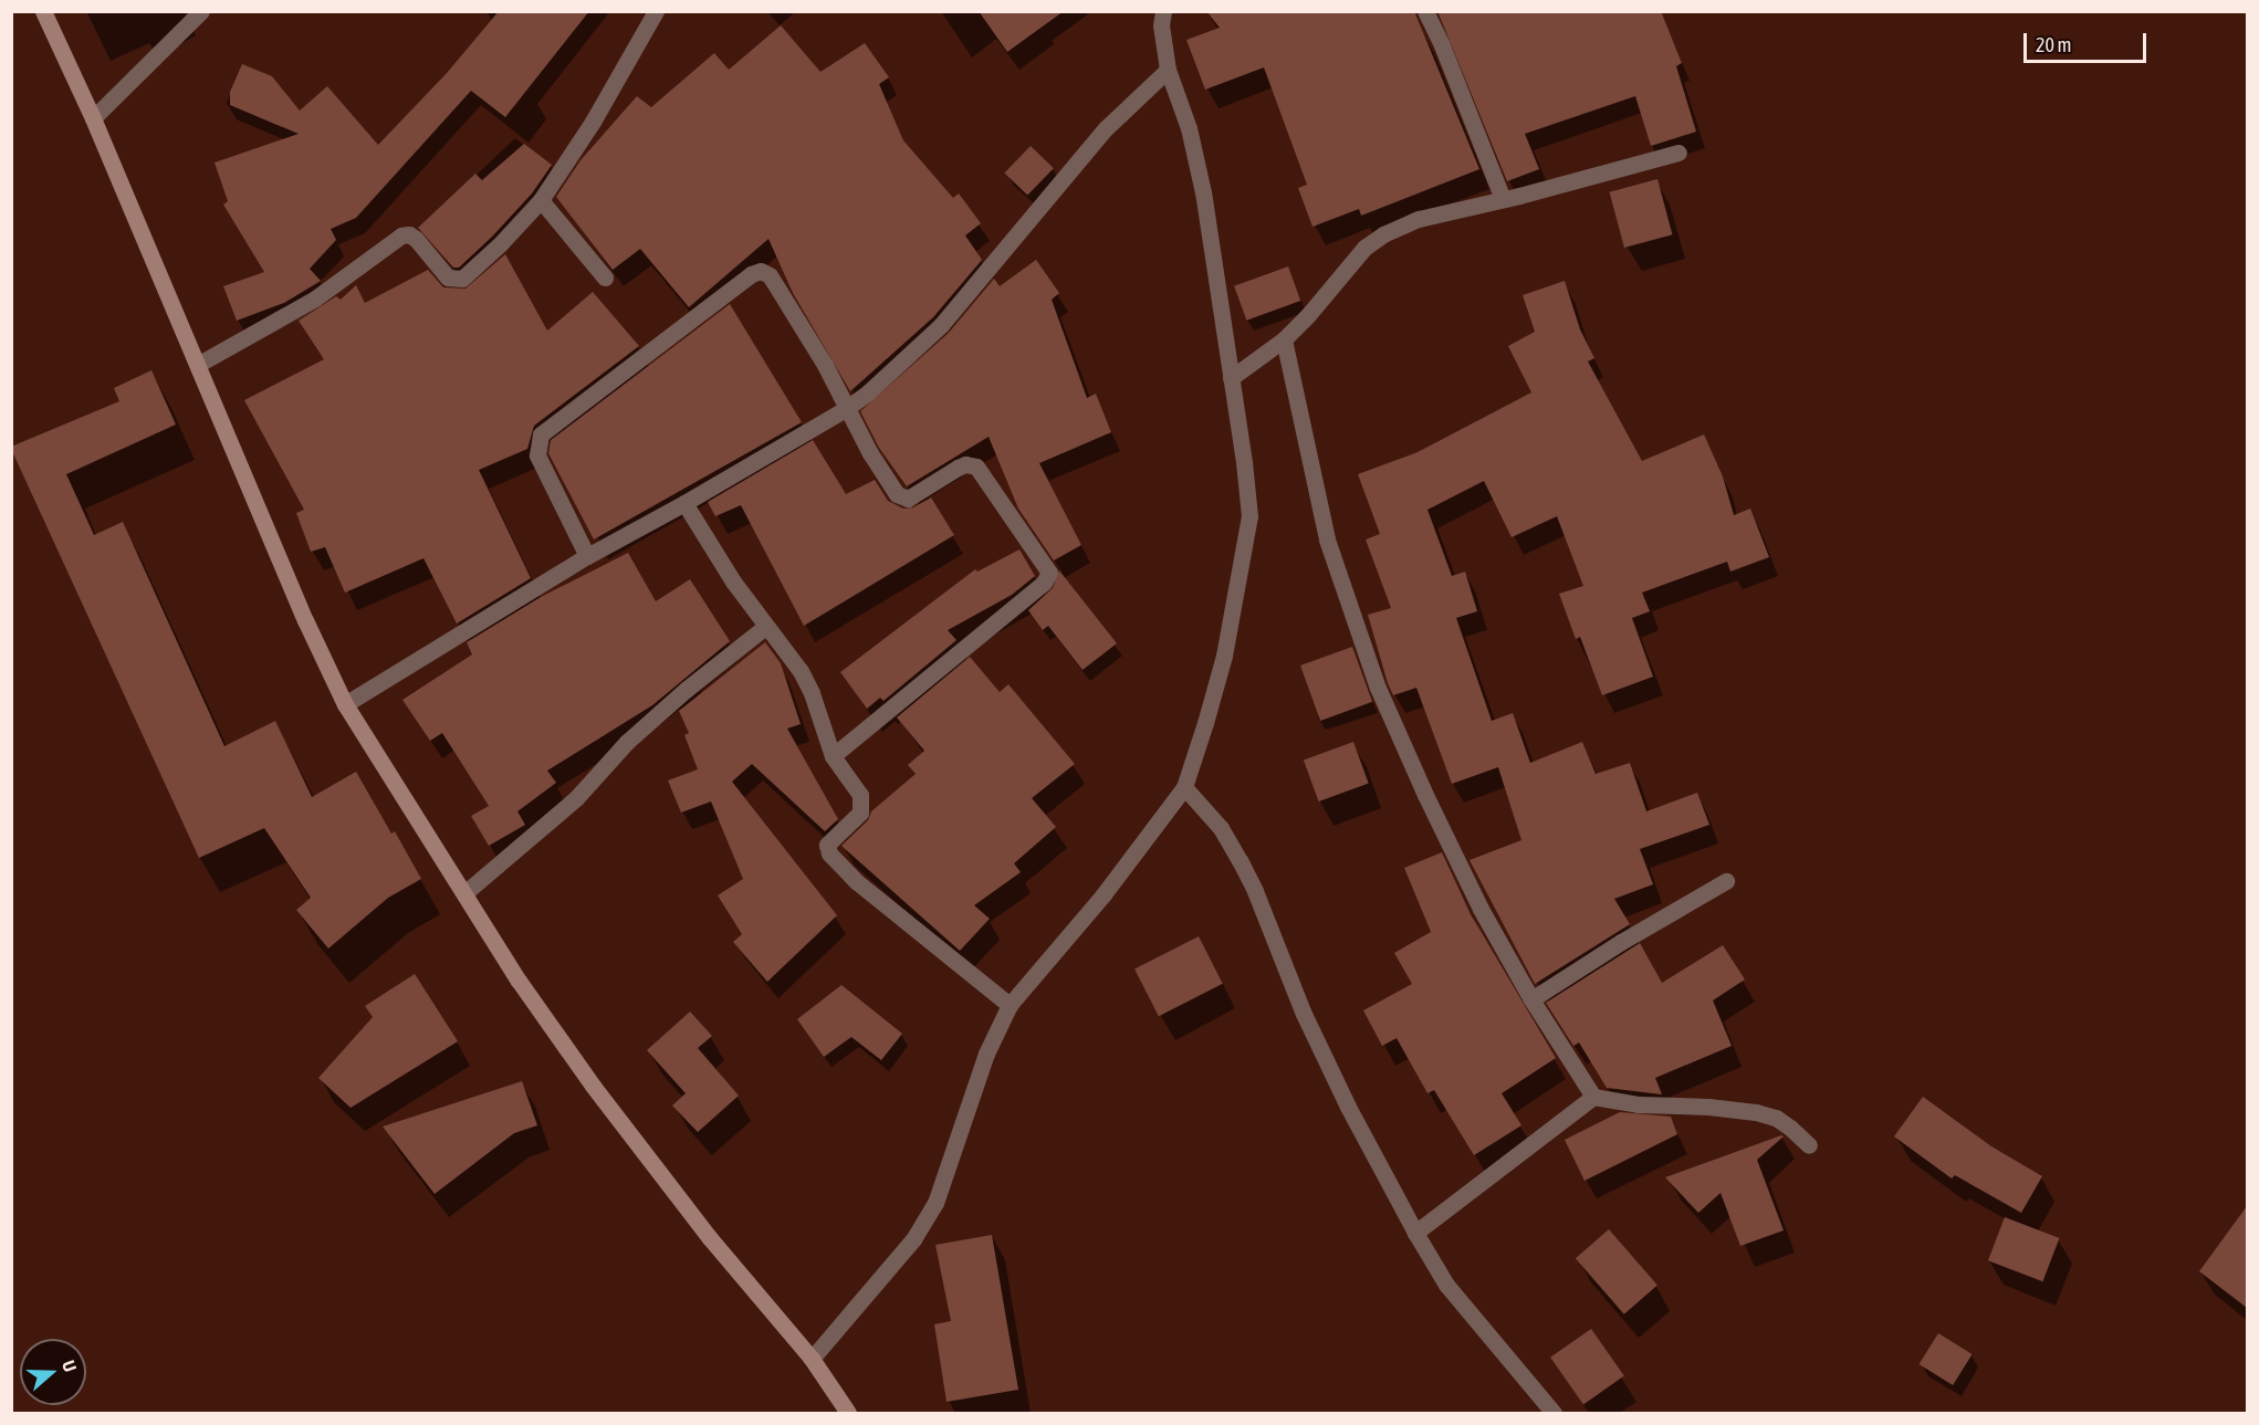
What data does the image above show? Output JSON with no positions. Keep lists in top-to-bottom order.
{
  "scale_bar": "20 m",
  "north": "right"
}
